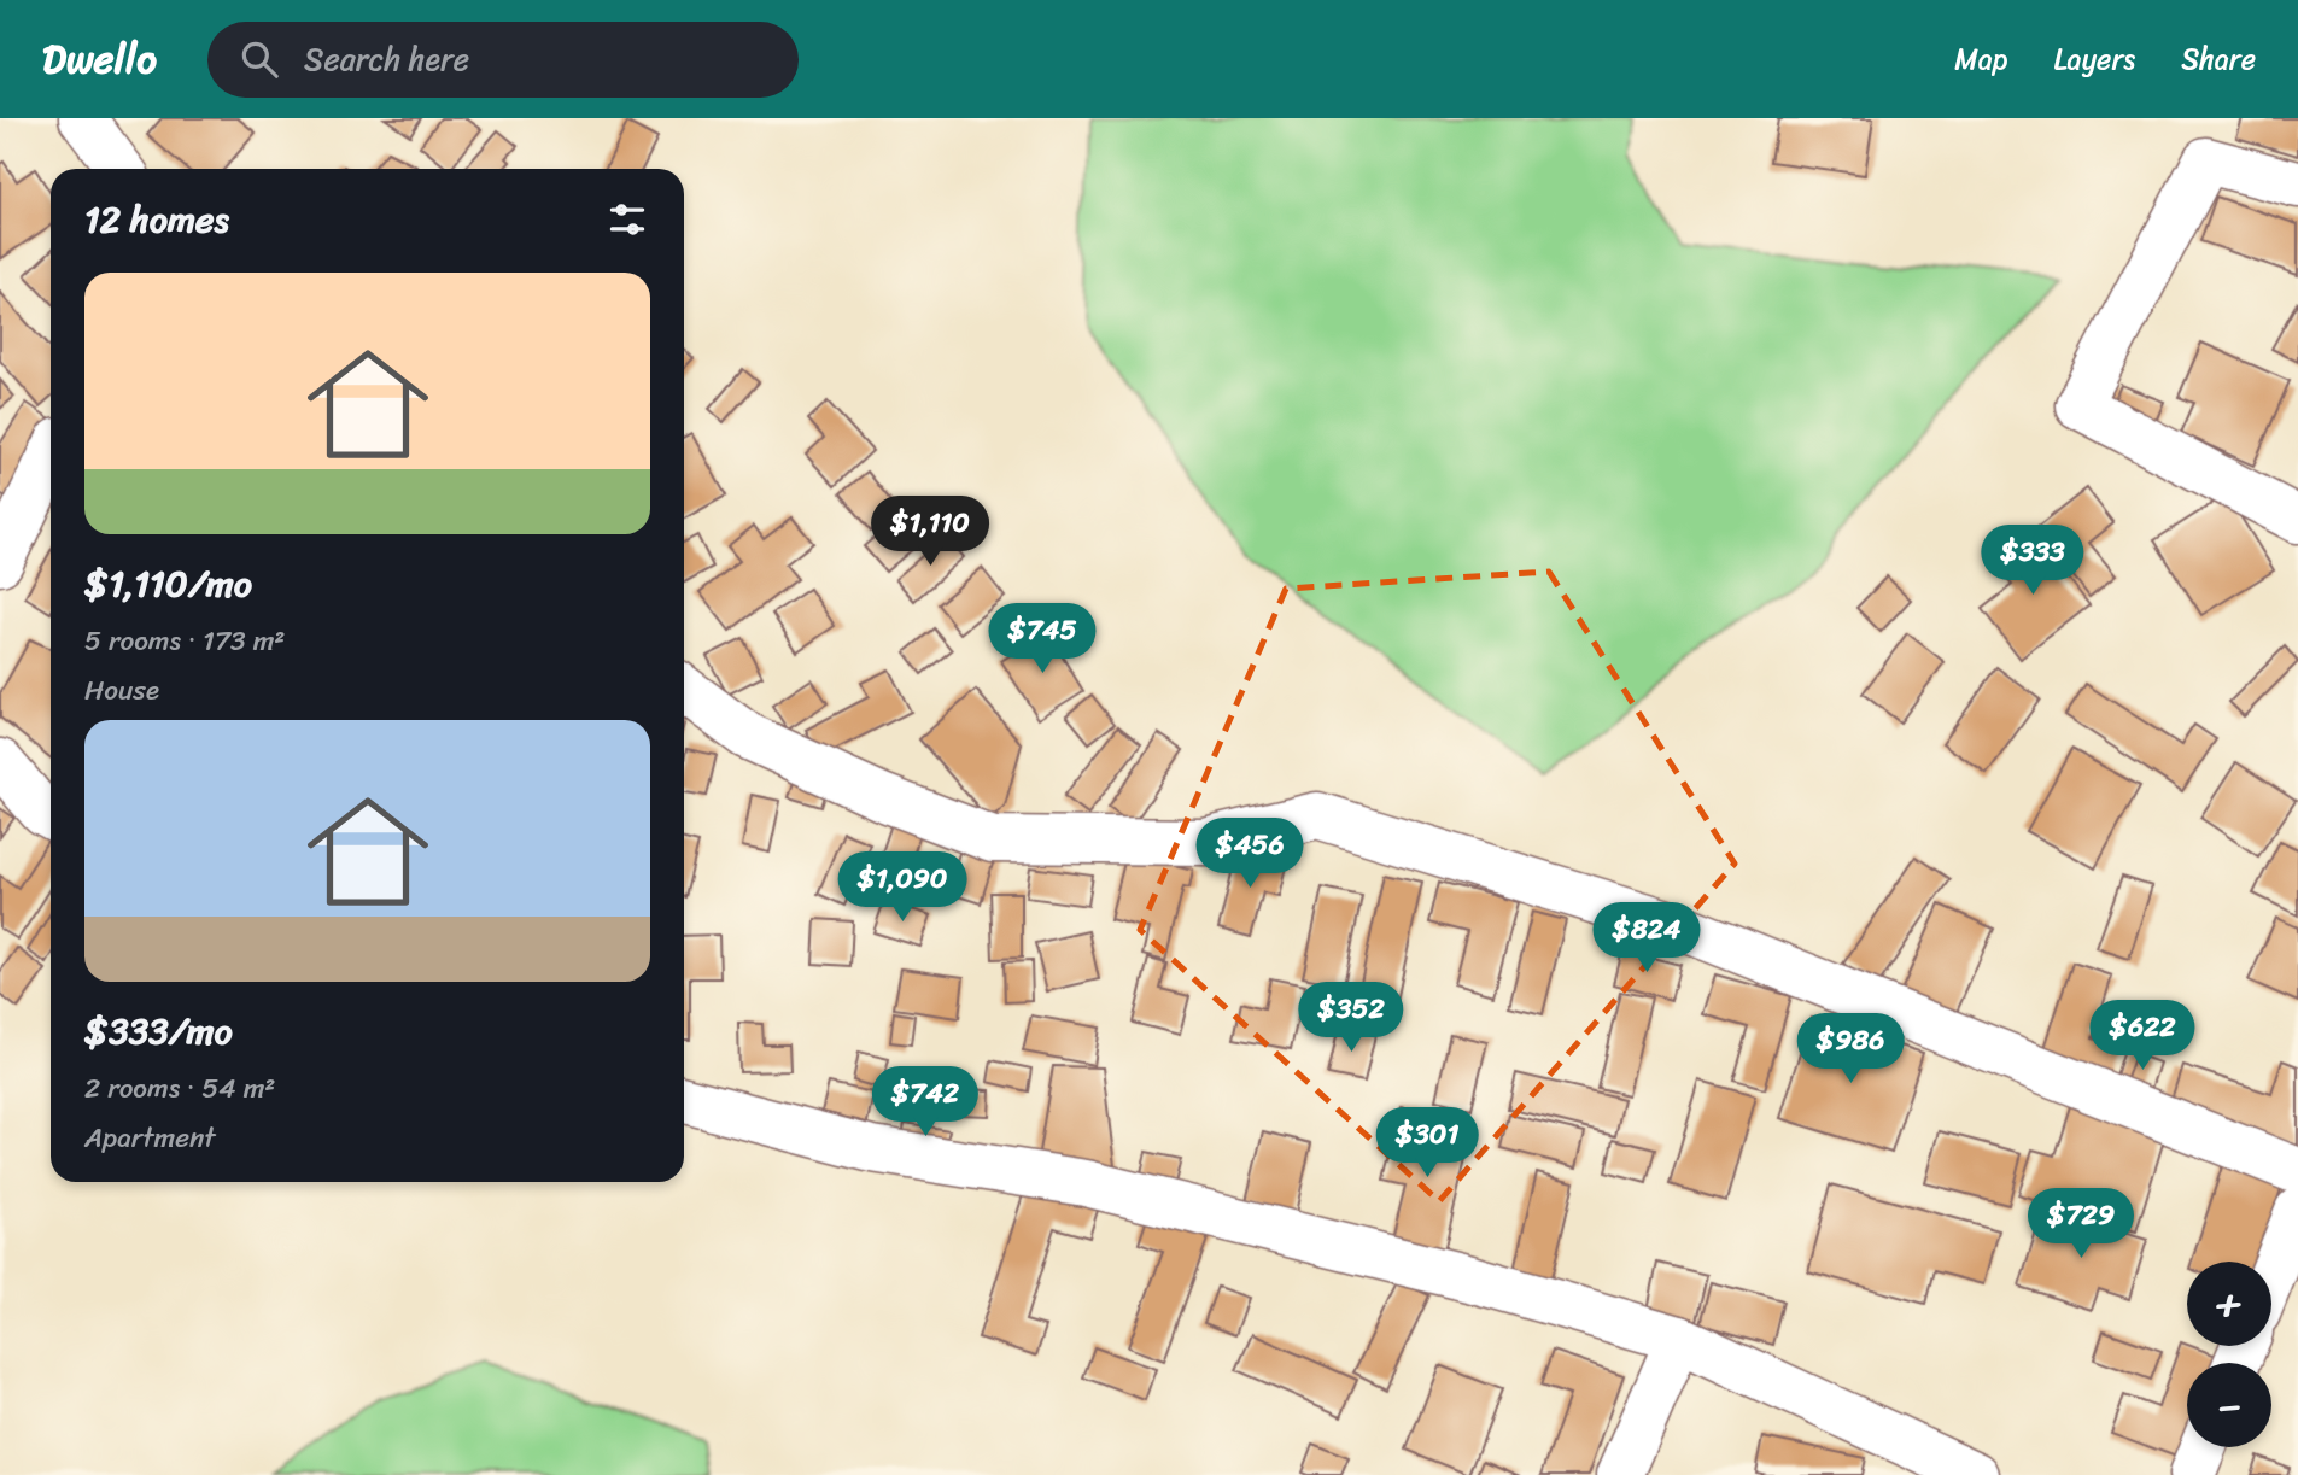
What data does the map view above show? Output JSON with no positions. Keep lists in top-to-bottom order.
{
  "page": {
    "header": "Dwello",
    "search": "Search here",
    "nav": ["Map", "Layers", "Share"],
    "heading": "12 homes",
    "list": [
      {
        "name": "$1,110/mo",
        "note": "5 rooms · 173 m² · House"
      },
      {
        "name": "$333/mo",
        "note": "2 rooms · 54 m² · Apartment"
      }
    ],
    "price": [
      "$1,110",
      "$333",
      "$745",
      "$456",
      "$1,090",
      "$824",
      "$352",
      "$622",
      "$986",
      "$742",
      "$301",
      "$729"
    ],
    "map_buttons": ["+", "−"]
  }
}
